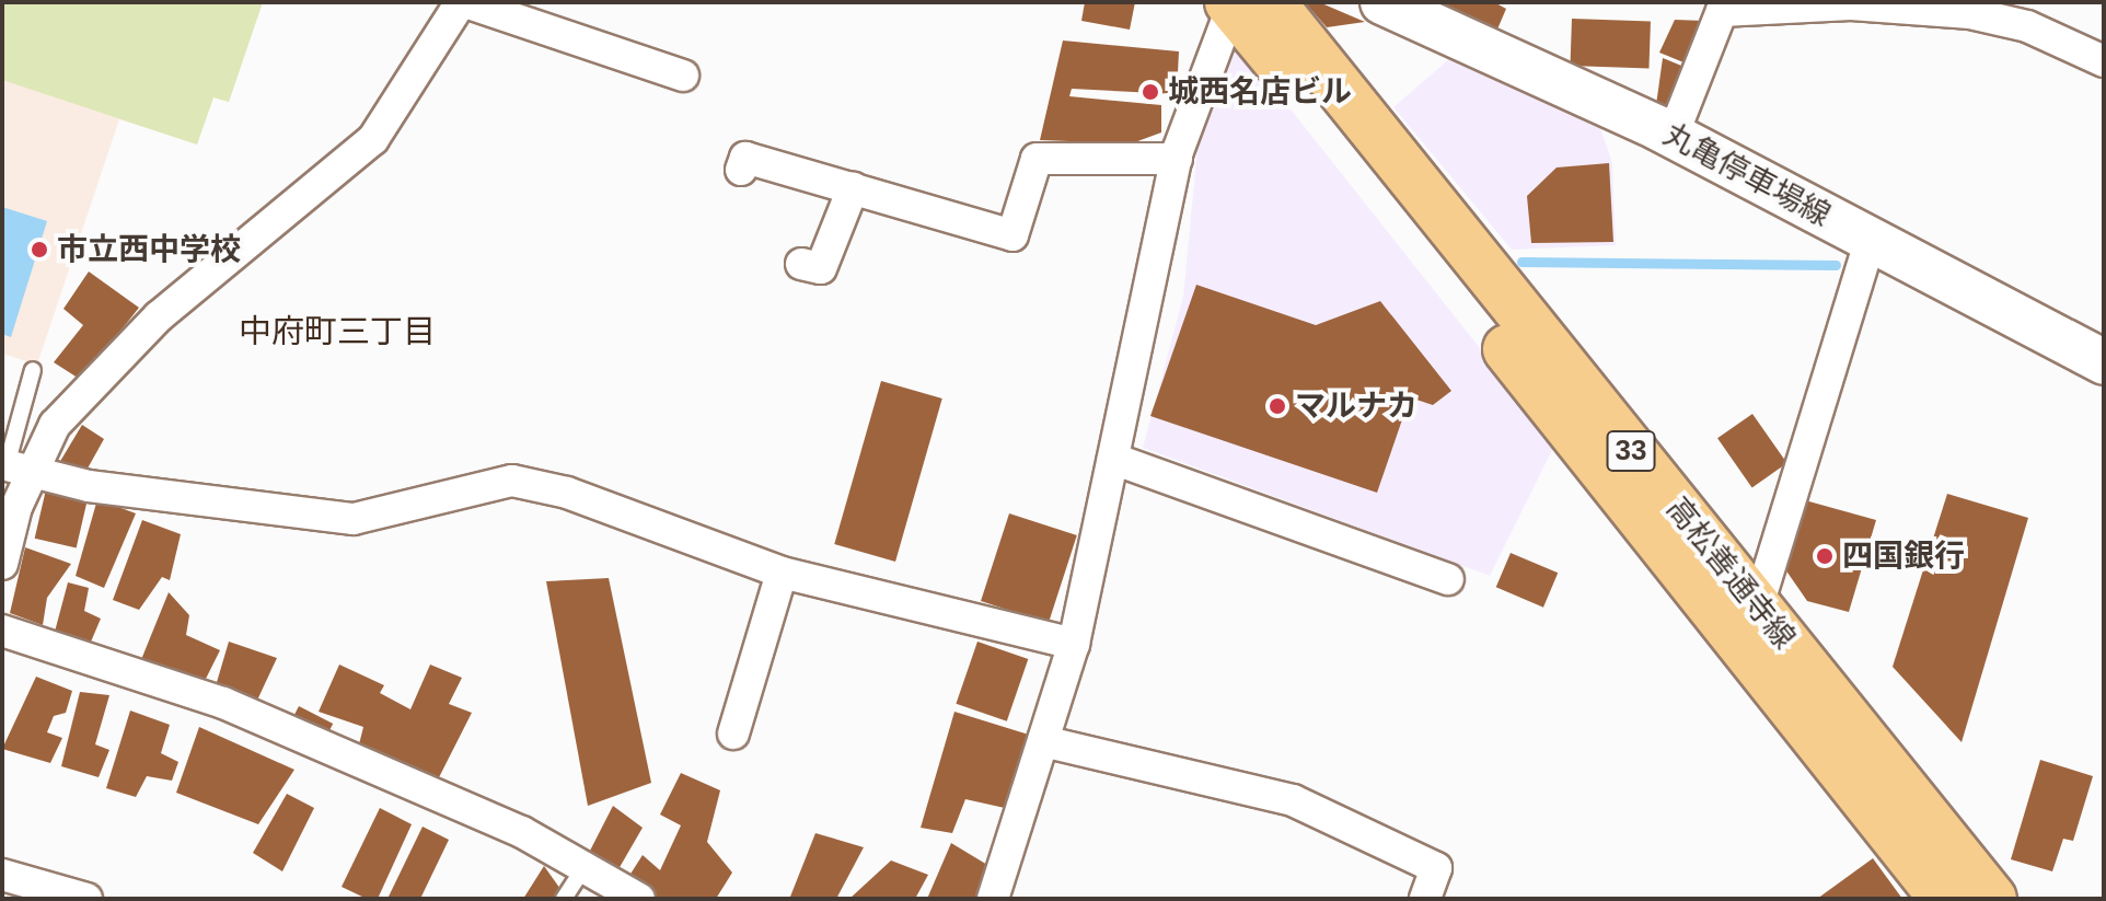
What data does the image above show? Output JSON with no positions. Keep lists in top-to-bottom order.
{
  "streets": {
    "main road": ["丸亀停車場線", "33", "高松善通寺線"]
  },
  "districts": ["中府町三丁目"],
  "places": [
    "城西名店ビル",
    "市立西中学校",
    "マルナカ",
    "四国銀行"
  ]
}
